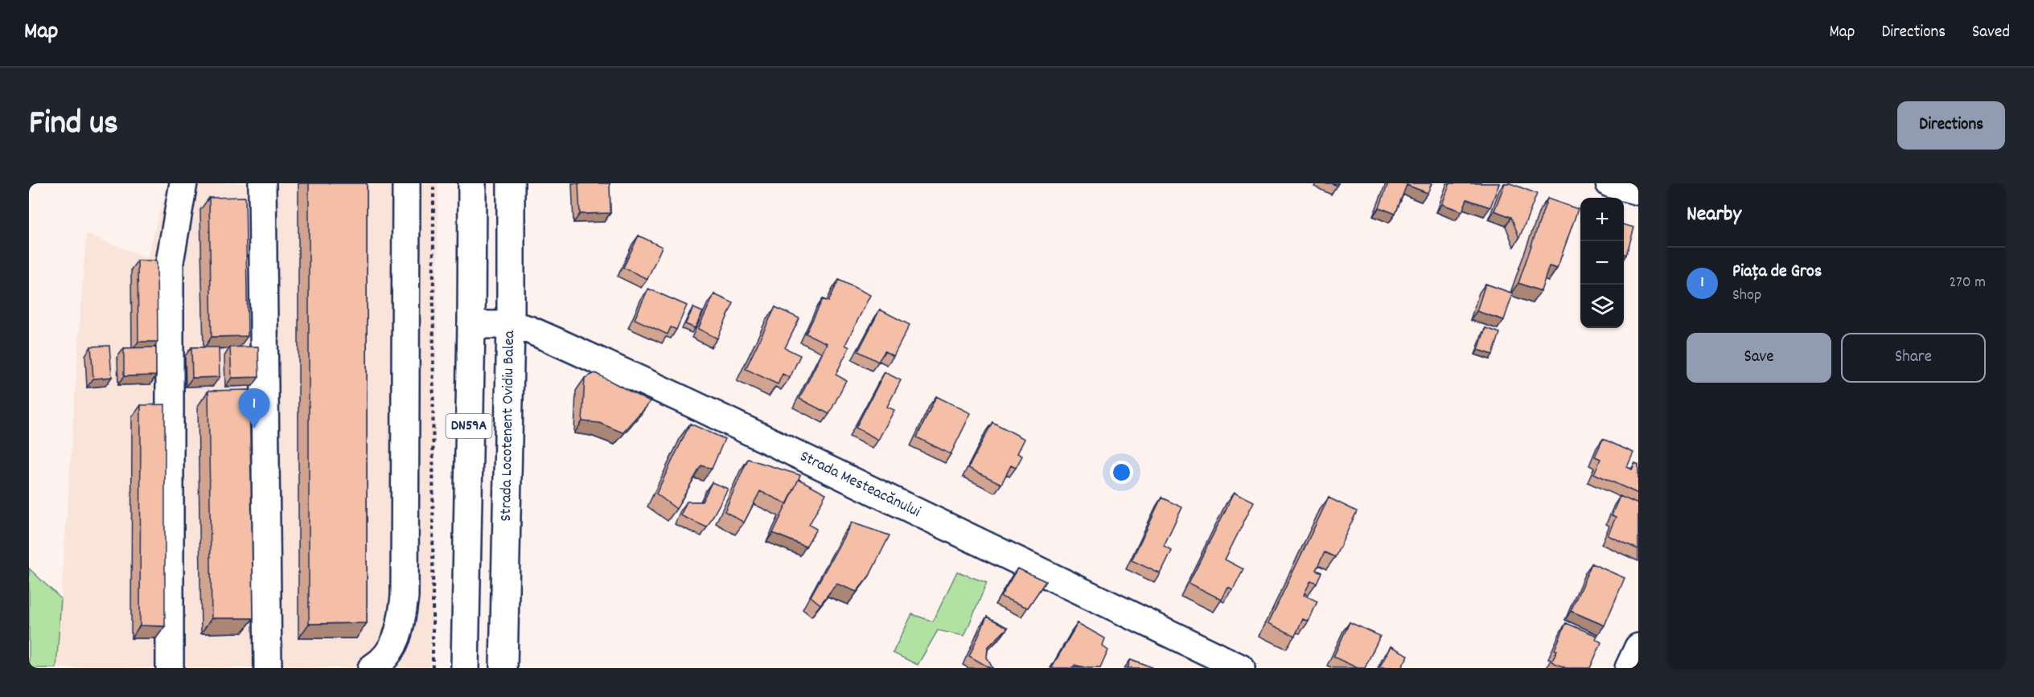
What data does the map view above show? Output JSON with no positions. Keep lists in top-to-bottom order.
{
  "streets": {
    "main road": ["DN59A", "Strada Locotenent Ovidiu Balea", "Strada Mesteacănului"]
  },
  "crossings": [
    ["DN59A", "Strada Mesteacănului"],
    ["Strada Locotenent Ovidiu Balea", "Strada Mesteacănului"]
  ],
  "page": {
    "header": "Map",
    "nav": ["Map", "Directions", "Saved"],
    "title": "Find us",
    "buttons": [
      "Directions",
      ["Save", "Share"]
    ],
    "heading": "Nearby",
    "map_buttons": ["+", "−"],
    "list": [
      {
        "mark": "1",
        "name": "Piața de Gros",
        "note": "Shop",
        "value": "270 m"
      }
    ],
    "pins": "1"
  }
}
